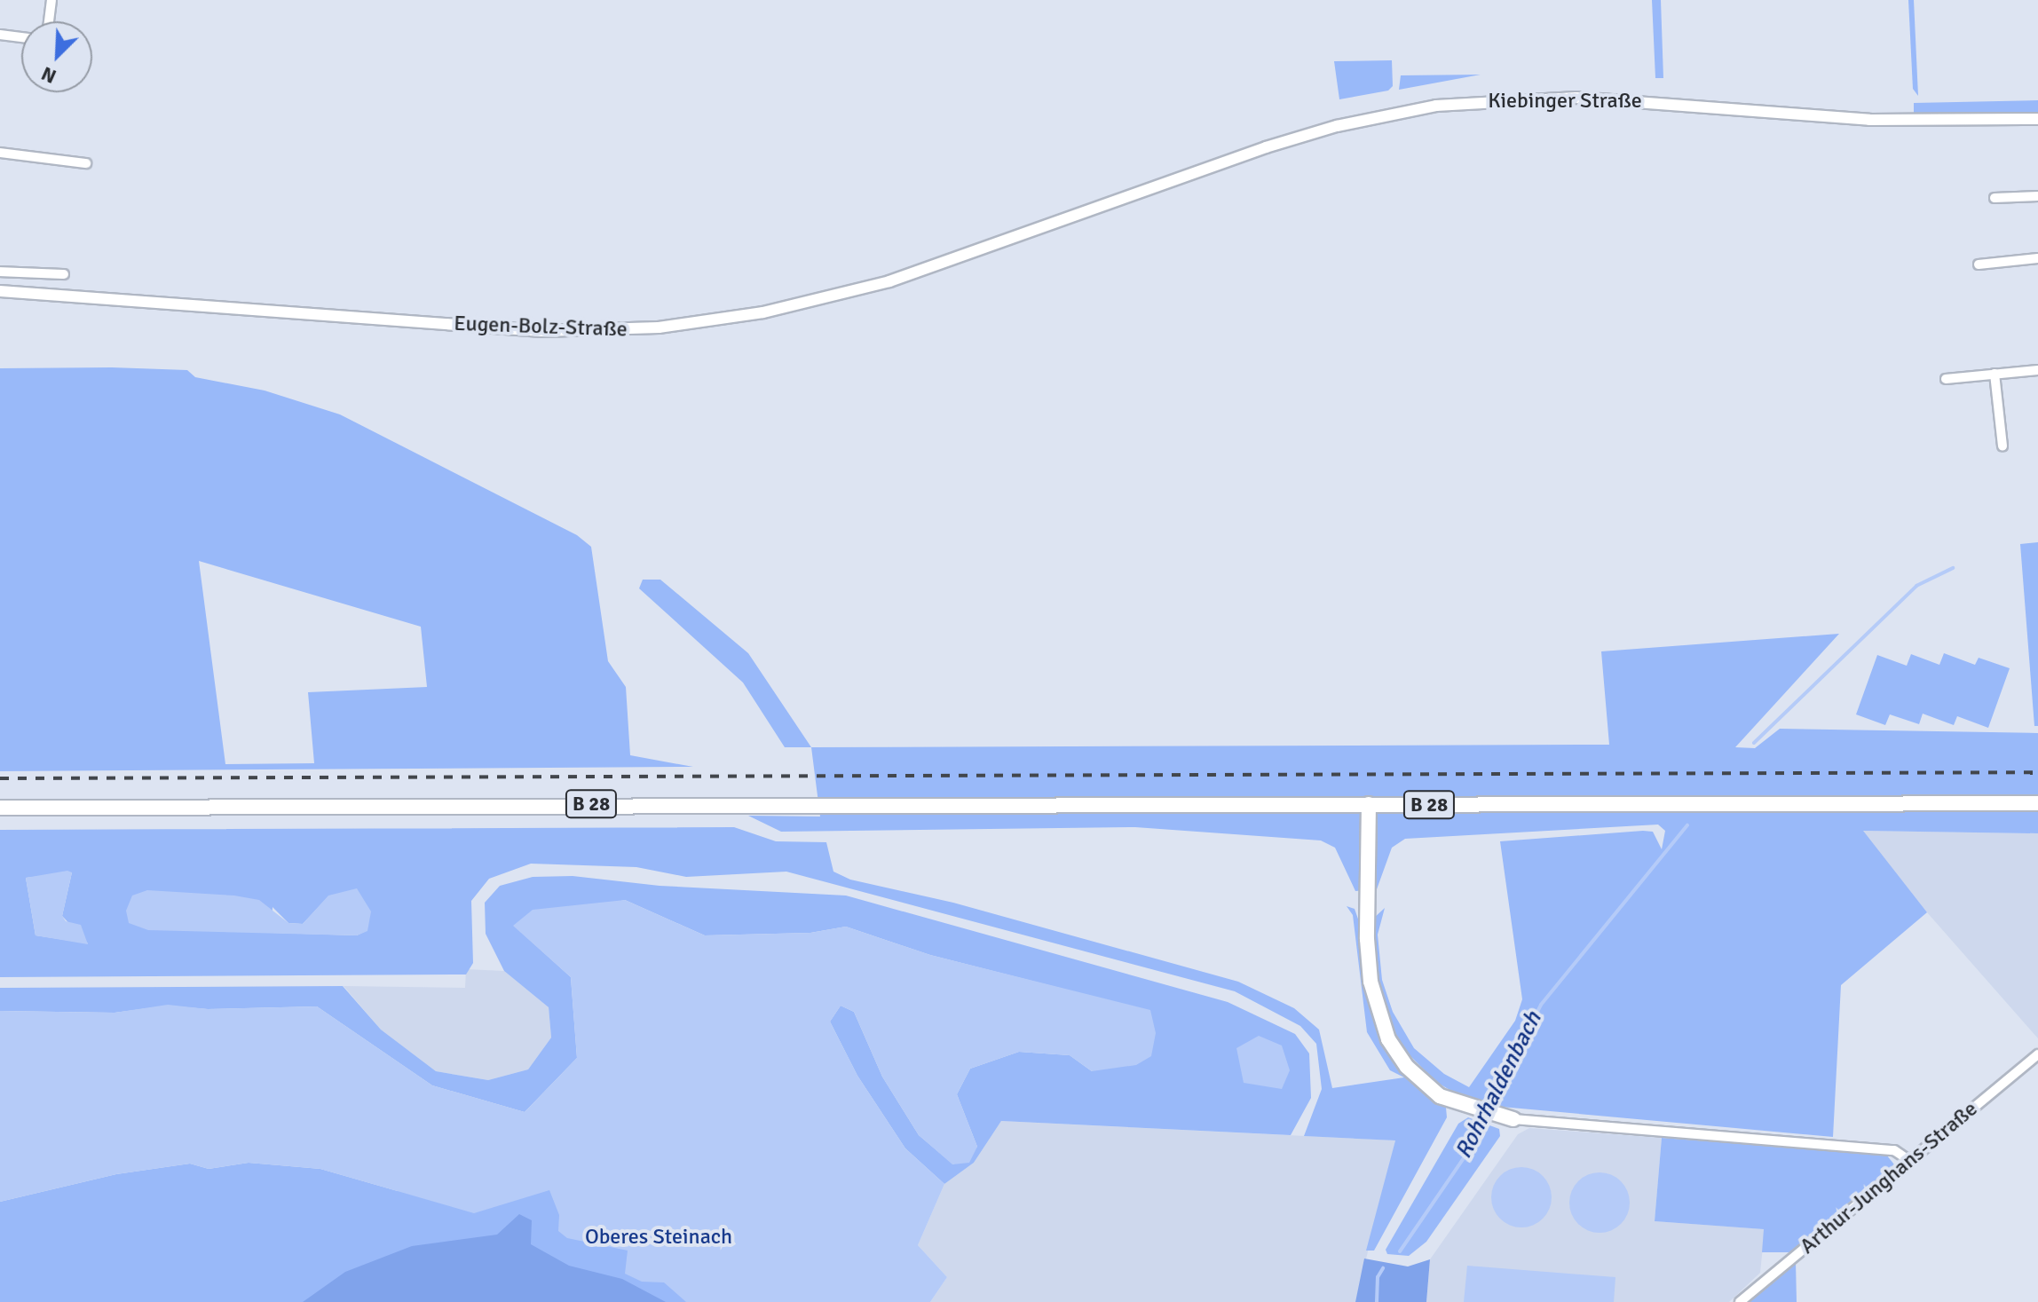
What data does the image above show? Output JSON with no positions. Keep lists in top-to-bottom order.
{
  "streets": {
    "main road": ["B 28"],
    "street": ["Kiebinger Straße", "Eugen-Bolz-Straße", "Arthur-Junghans-Straße"]
  },
  "crossings": [
    ["Kiebinger Straße", "Eugen-Bolz-Straße"]
  ],
  "water": ["Rohrhaldenbach"],
  "parks": ["Oberes Steinach"],
  "north": "bottom left"
}
